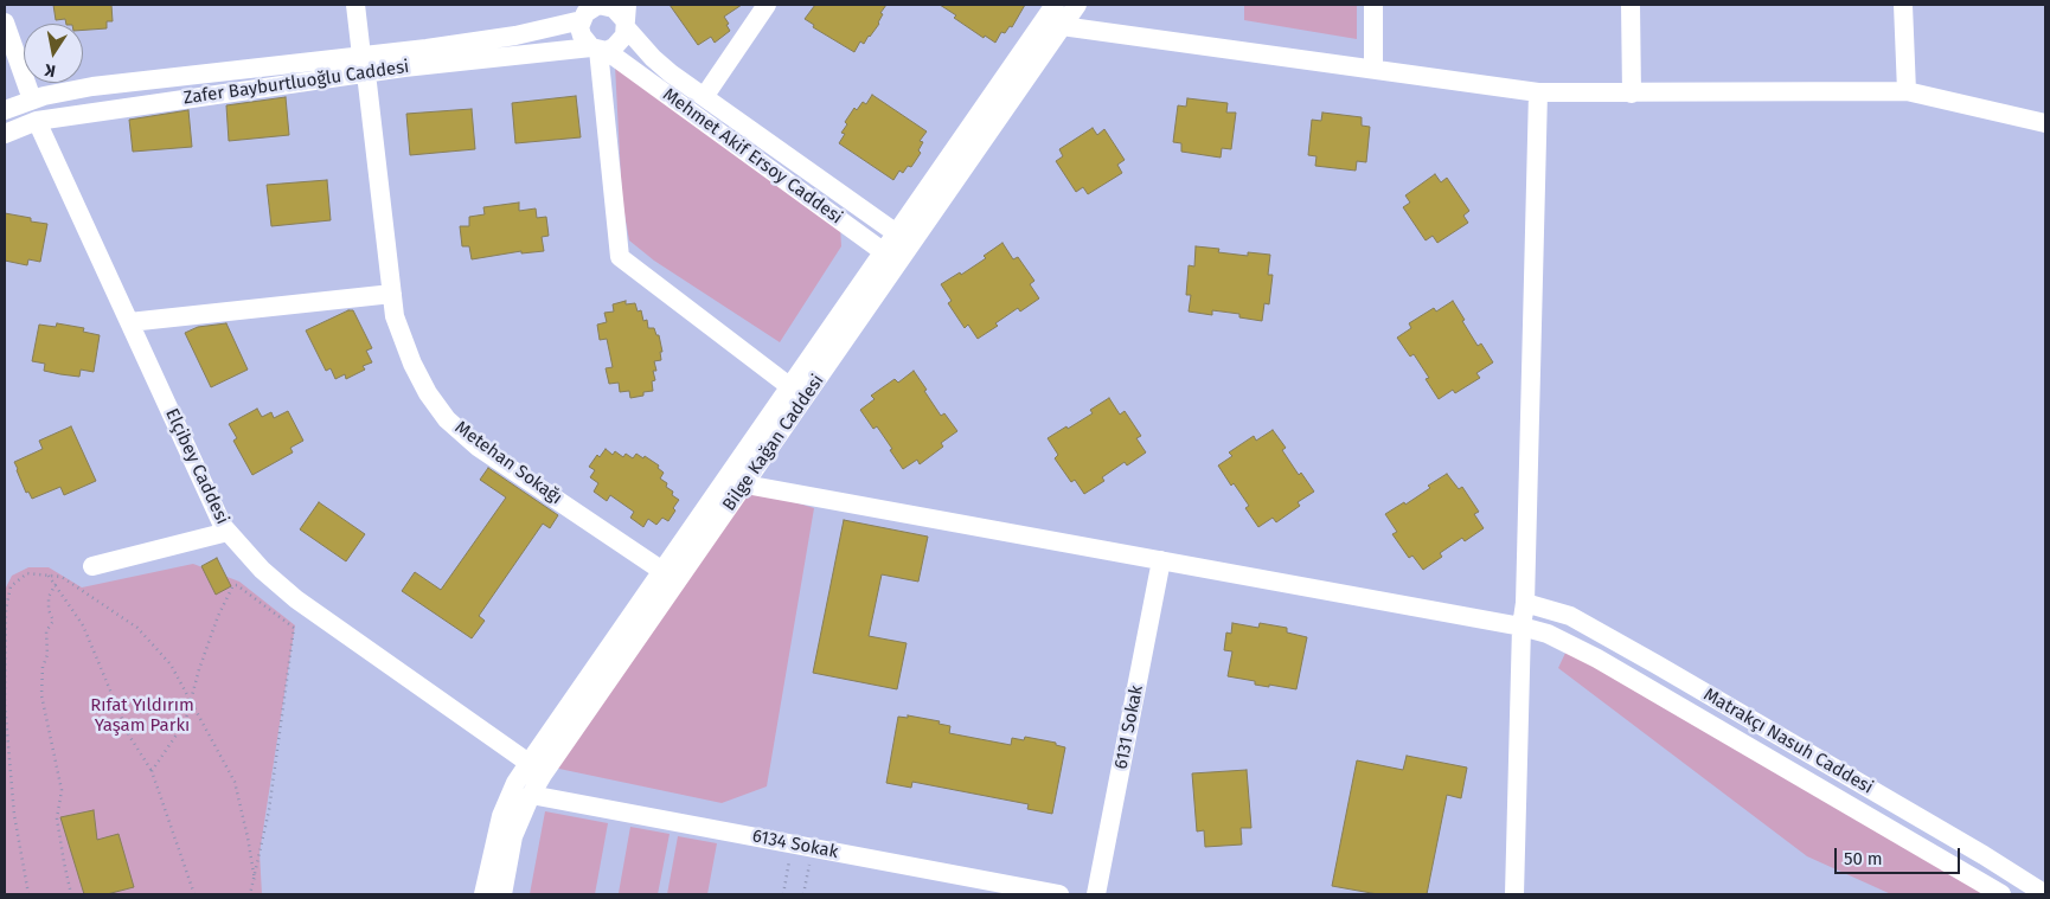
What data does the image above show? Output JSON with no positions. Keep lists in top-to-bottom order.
{
  "streets": {
    "street": [
      "Zafer Bayburtluoğlu Caddesi",
      "Mehmet Akif Ersoy Caddesi",
      "Bilge Kağan Caddesi",
      "Metehan Sokağı",
      "Elçibey Caddesi",
      "6131 Sokak",
      "Matrakçı Nasuh Caddesi",
      "6134 Sokak"
    ]
  },
  "crossings": [
    ["Zafer Bayburtluoğlu Caddesi", "Mehmet Akif Ersoy Caddesi"],
    ["Zafer Bayburtluoğlu Caddesi", "Metehan Sokağı"],
    ["Zafer Bayburtluoğlu Caddesi", "Elçibey Caddesi"],
    ["Mehmet Akif Ersoy Caddesi", "Bilge Kağan Caddesi"],
    ["Bilge Kağan Caddesi", "Metehan Sokağı"],
    ["Bilge Kağan Caddesi", "Elçibey Caddesi"],
    ["Bilge Kağan Caddesi", "Matrakçı Nasuh Caddesi"],
    ["Bilge Kağan Caddesi", "6134 Sokak"],
    ["6131 Sokak", "Matrakçı Nasuh Caddesi"]
  ],
  "parks": ["Rıfat Yıldırım Yaşam Parkı"],
  "scale_bar": "50 m",
  "north": "bottom"
}
